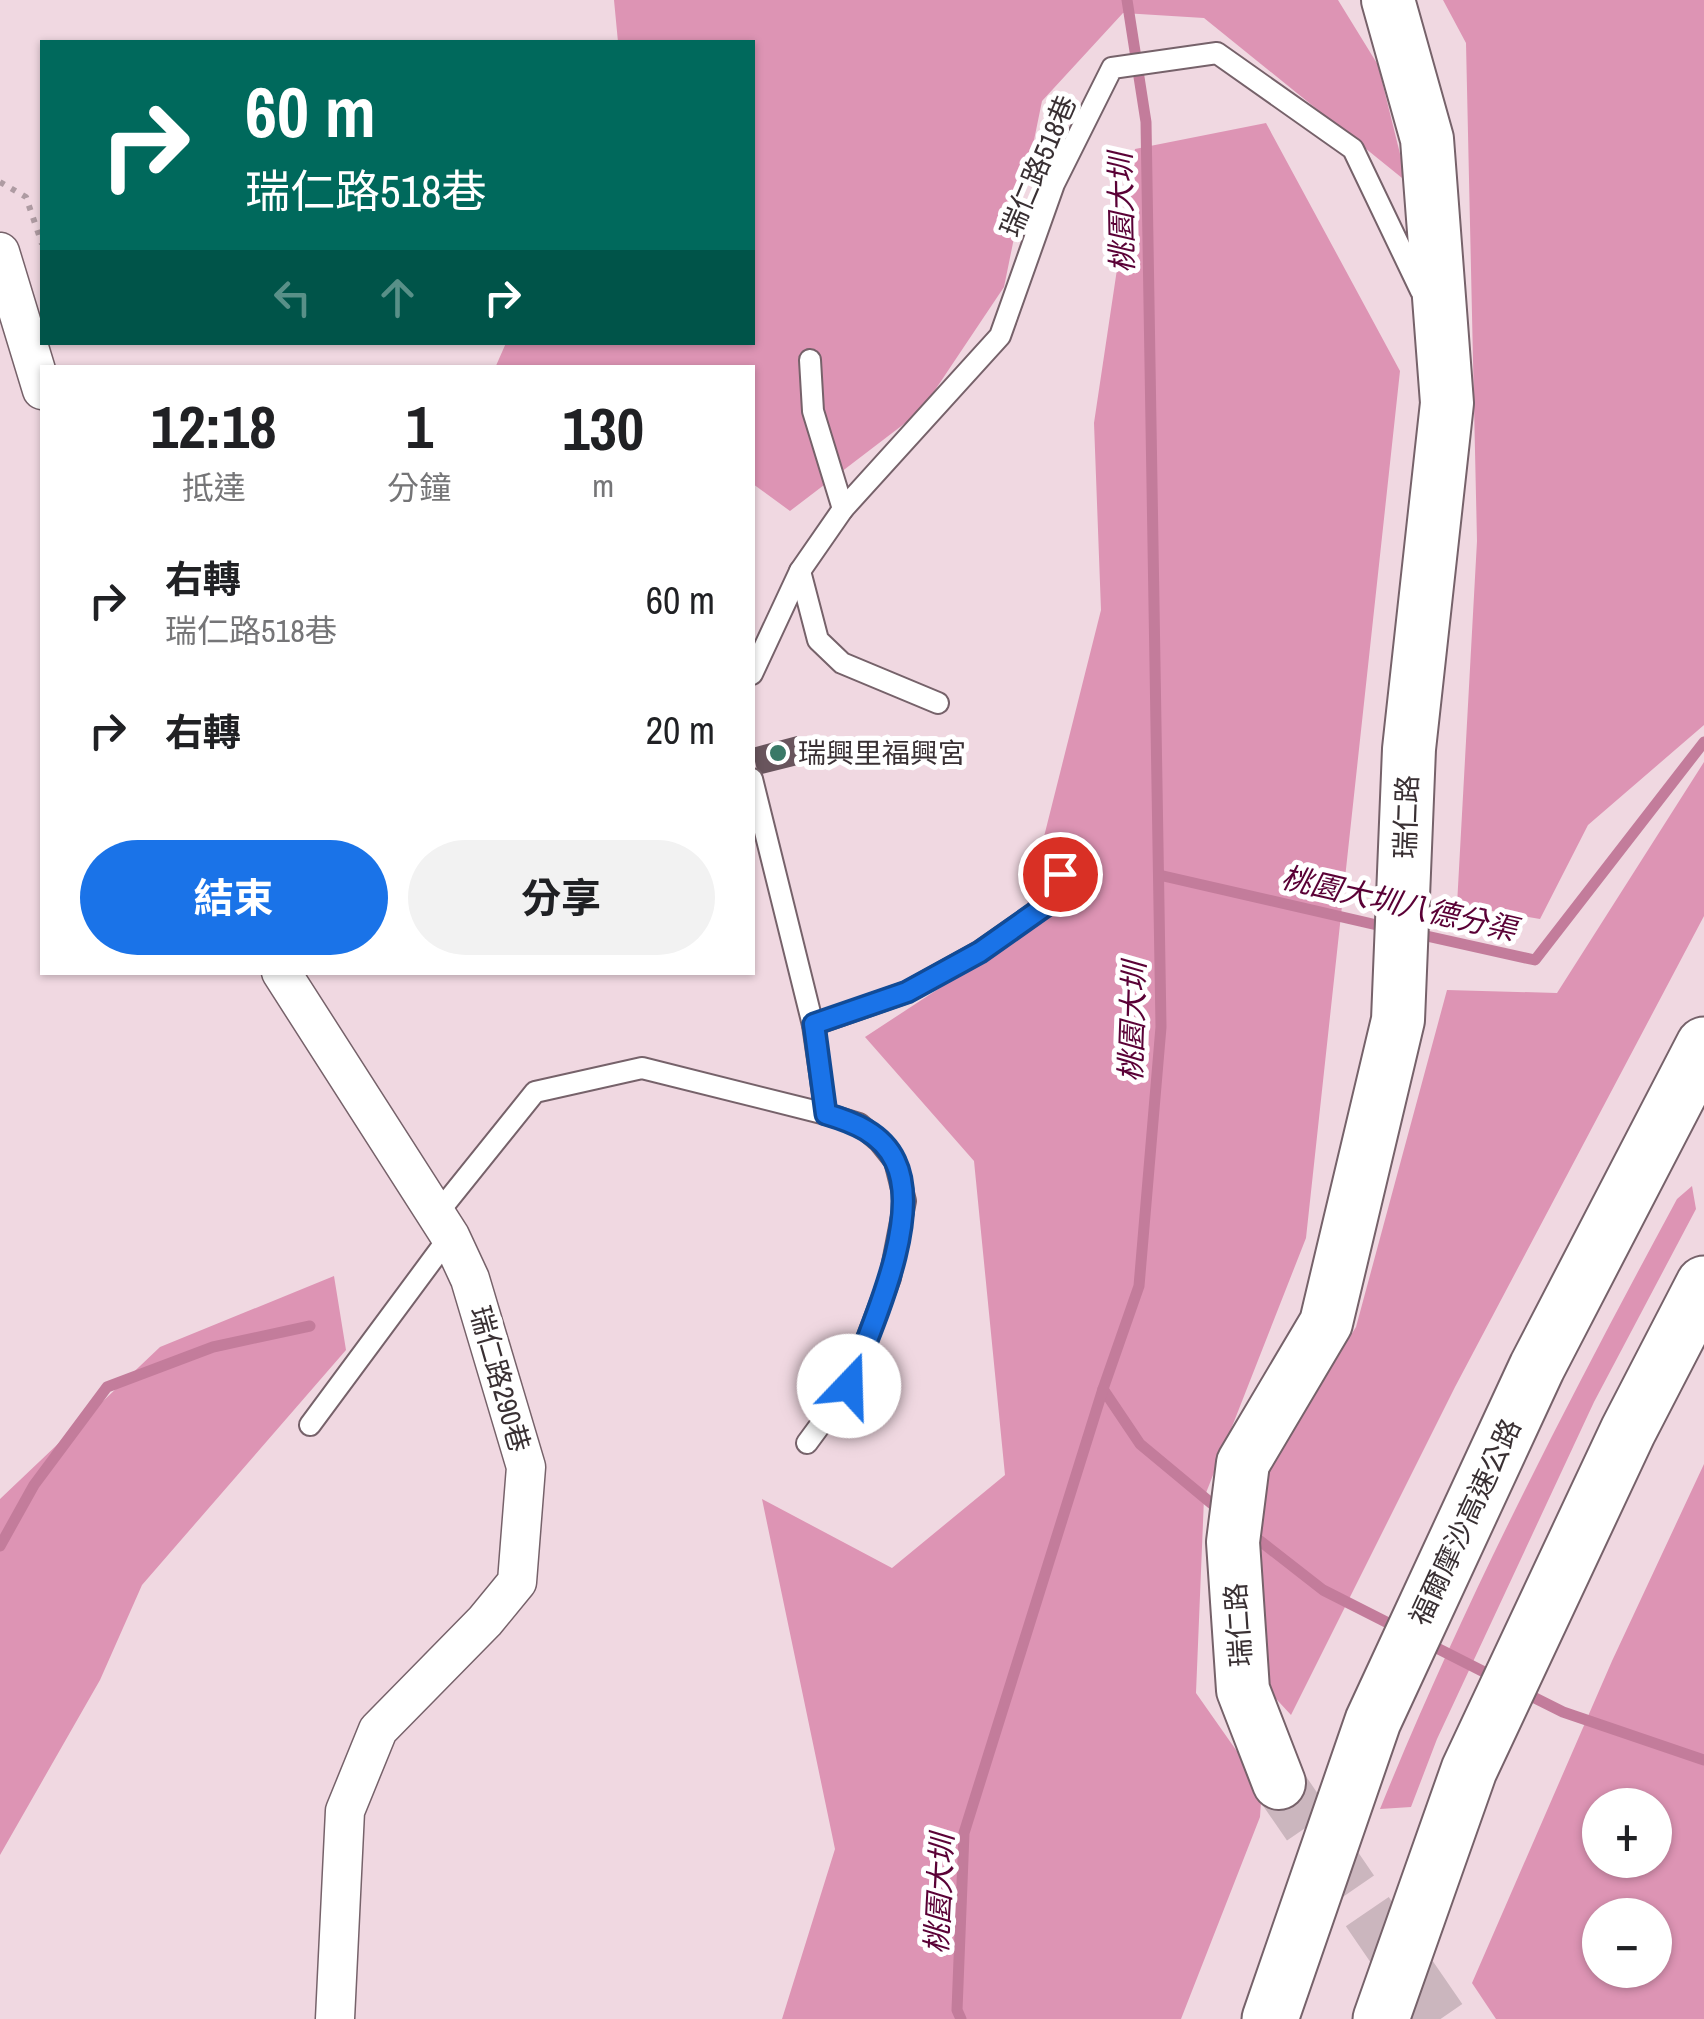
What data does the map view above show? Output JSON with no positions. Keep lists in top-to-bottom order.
{
  "streets": {
    "highway": ["福爾摩沙高速公路"],
    "street": ["瑞仁路", "瑞仁路290巷"],
    "lane": ["瑞仁路518巷"]
  },
  "crossings": [
    ["瑞仁路518巷", "瑞仁路"]
  ],
  "water": ["桃園大圳", "桃園大圳八德分渠"],
  "places": ["瑞興里福興宮"],
  "page": {
    "turn": ["60 m", "瑞仁路518巷"],
    "eta": [
      "12:18",
      "抵達",
      "1",
      "分鐘",
      "130",
      "m"
    ],
    "list": [
      {
        "name": "右轉",
        "note": "瑞仁路518巷",
        "value": "60 m"
      },
      {
        "name": "右轉",
        "value": "20 m"
      }
    ],
    "buttons": ["結束", "分享"],
    "map_buttons": ["+", "−"]
  }
}
